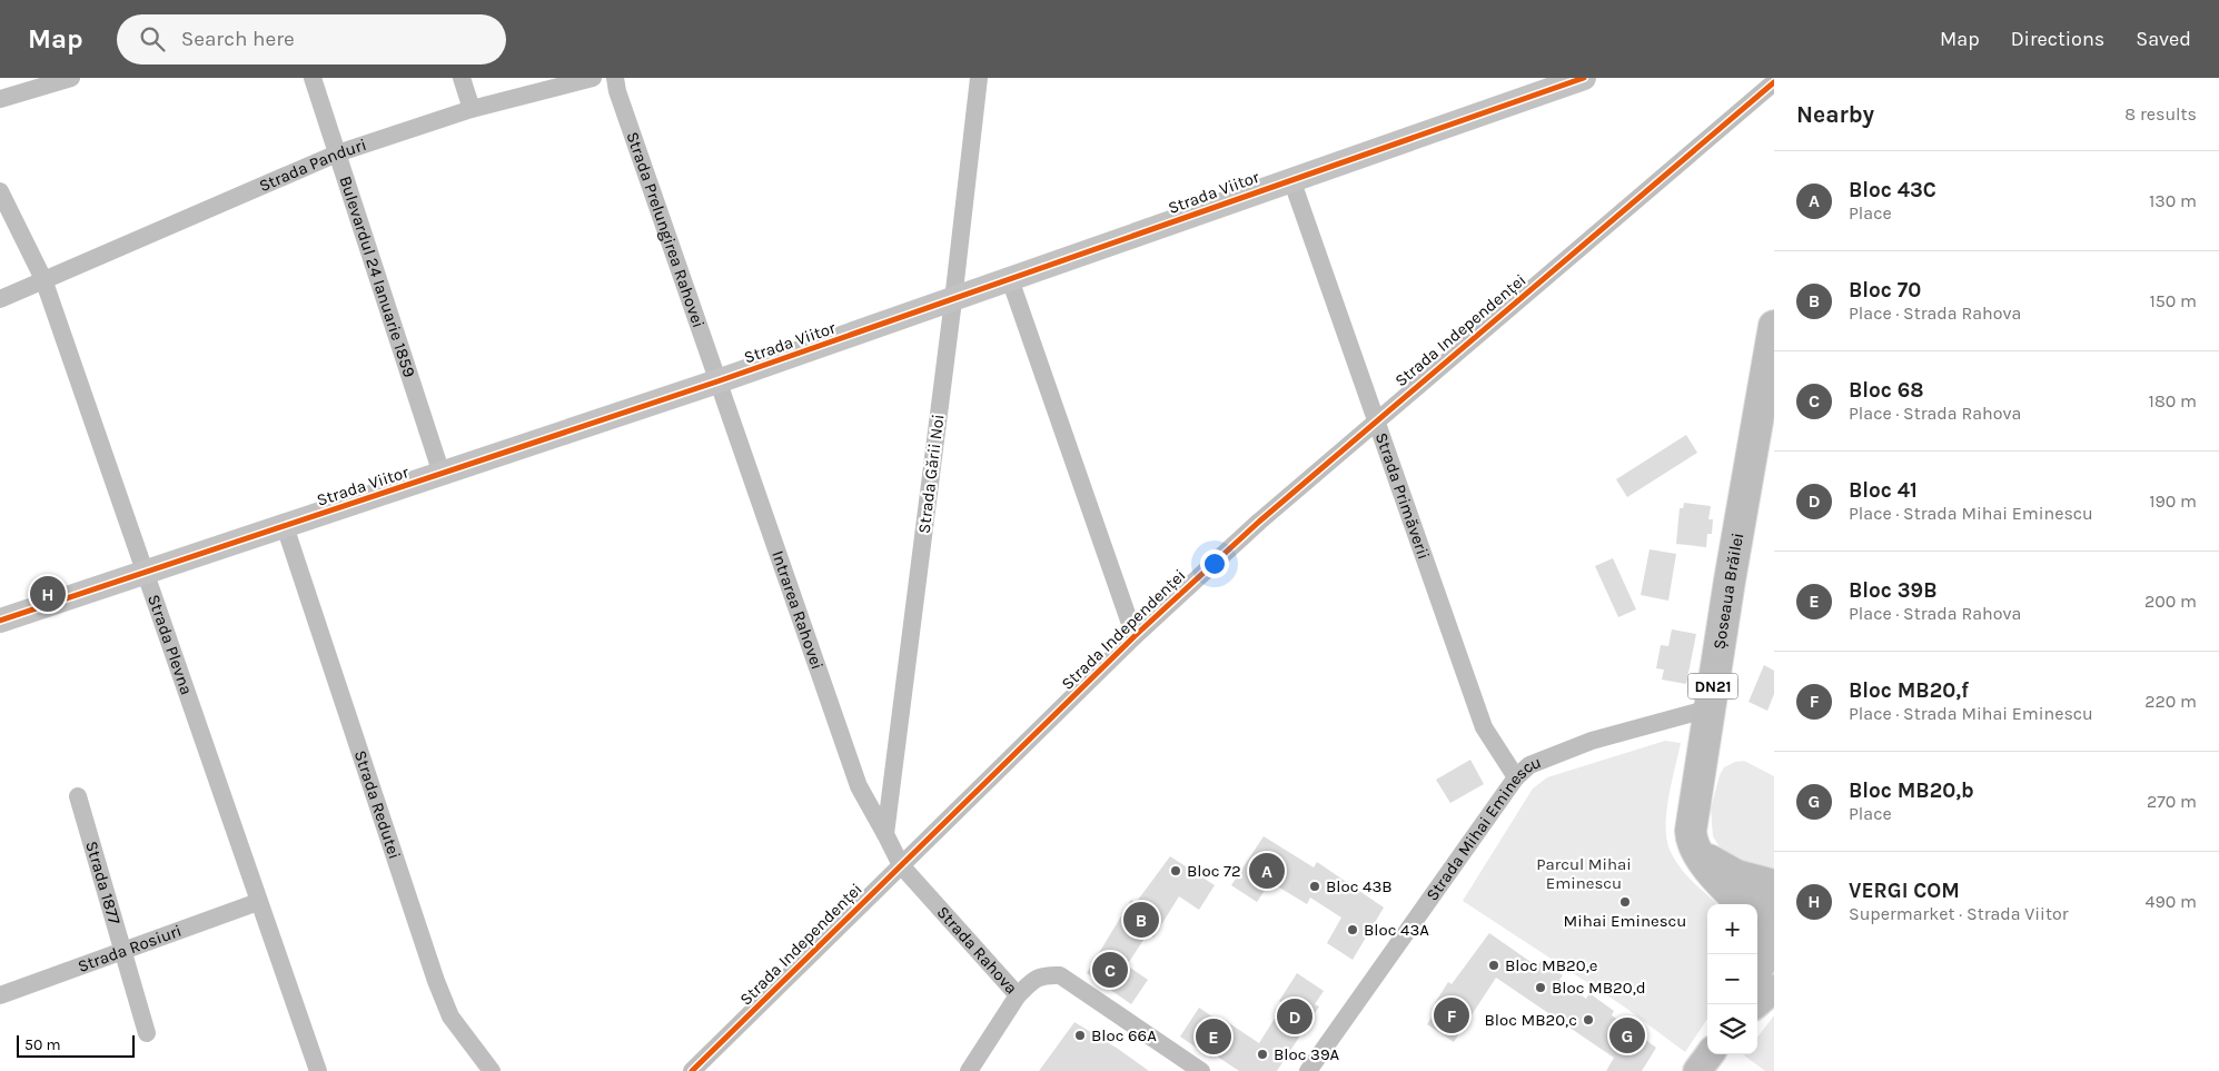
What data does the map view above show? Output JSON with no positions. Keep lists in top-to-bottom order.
{
  "streets": {
    "highway": ["Șoseaua Brăilei", "DN21"],
    "street": [
      "Strada Panduri",
      "Strada Viitor",
      "Strada Prelungirea Rahovei",
      "Bulevardul 24 Ianuarie 1859",
      "Strada Independenței",
      "Strada Gării Noi",
      "Strada Primăverii",
      "Intrarea Rahovei",
      "Strada Plevna",
      "Strada Redutei",
      "Strada Mihai Eminescu",
      "Strada 1877",
      "Strada Rosiuri",
      "Strada Rahova"
    ]
  },
  "crossings": [
    ["Strada Panduri", "Bulevardul 24 Ianuarie 1859"],
    ["Strada Panduri", "Strada Plevna"],
    ["Strada Viitor", "Strada Prelungirea Rahovei"],
    ["Strada Viitor", "Bulevardul 24 Ianuarie 1859"],
    ["Strada Viitor", "Strada Gării Noi"],
    ["Strada Viitor", "Strada Primăverii"],
    ["Strada Viitor", "Intrarea Rahovei"],
    ["Strada Viitor", "Strada Plevna"],
    ["Strada Viitor", "Strada Redutei"],
    ["Strada Prelungirea Rahovei", "Intrarea Rahovei"],
    ["Strada Independenței", "Strada Primăverii"],
    ["Strada Independenței", "Strada Rahova"],
    ["Strada Gării Noi", "Intrarea Rahovei"],
    ["Strada Primăverii", "Strada Mihai Eminescu"],
    ["Șoseaua Brăilei", "Strada Mihai Eminescu"],
    ["Strada Plevna", "Strada Rosiuri"],
    ["Strada 1877", "Strada Rosiuri"]
  ],
  "parks": ["Parcul Mihai Eminescu"],
  "places": [
    "Bloc 72",
    "Bloc 43B",
    "Mihai Eminescu",
    "Bloc 43A",
    "Bloc MB20,e",
    "Bloc MB20,d",
    "Bloc MB20,c",
    "Bloc 66A",
    "Bloc 39A"
  ],
  "scale_bar": "50 m",
  "page": {
    "header": "Map",
    "search": "Search here",
    "nav": ["Map", "Directions", "Saved"],
    "heading": ["Nearby", "8 results"],
    "list": [
      {
        "mark": "A",
        "name": "Bloc 43C",
        "note": "Place",
        "value": "130 m"
      },
      {
        "mark": "B",
        "name": "Bloc 70",
        "note": "Place · Strada Rahova",
        "value": "150 m"
      },
      {
        "mark": "C",
        "name": "Bloc 68",
        "note": "Place · Strada Rahova",
        "value": "180 m"
      },
      {
        "mark": "D",
        "name": "Bloc 41",
        "note": "Place · Strada Mihai Eminescu",
        "value": "190 m"
      },
      {
        "mark": "E",
        "name": "Bloc 39B",
        "note": "Place · Strada Rahova",
        "value": "200 m"
      },
      {
        "mark": "F",
        "name": "Bloc MB20,f",
        "note": "Place · Strada Mihai Eminescu",
        "value": "220 m"
      },
      {
        "mark": "G",
        "name": "Bloc MB20,b",
        "note": "Place",
        "value": "270 m"
      },
      {
        "mark": "H",
        "name": "VERGI COM",
        "note": "Supermarket · Strada Viitor",
        "value": "490 m"
      }
    ],
    "pins": [
      "H",
      "A",
      "B",
      "C",
      "F",
      "D",
      "G",
      "E"
    ],
    "map_buttons": ["+", "−"],
    "scale": "50 m"
  }
}
